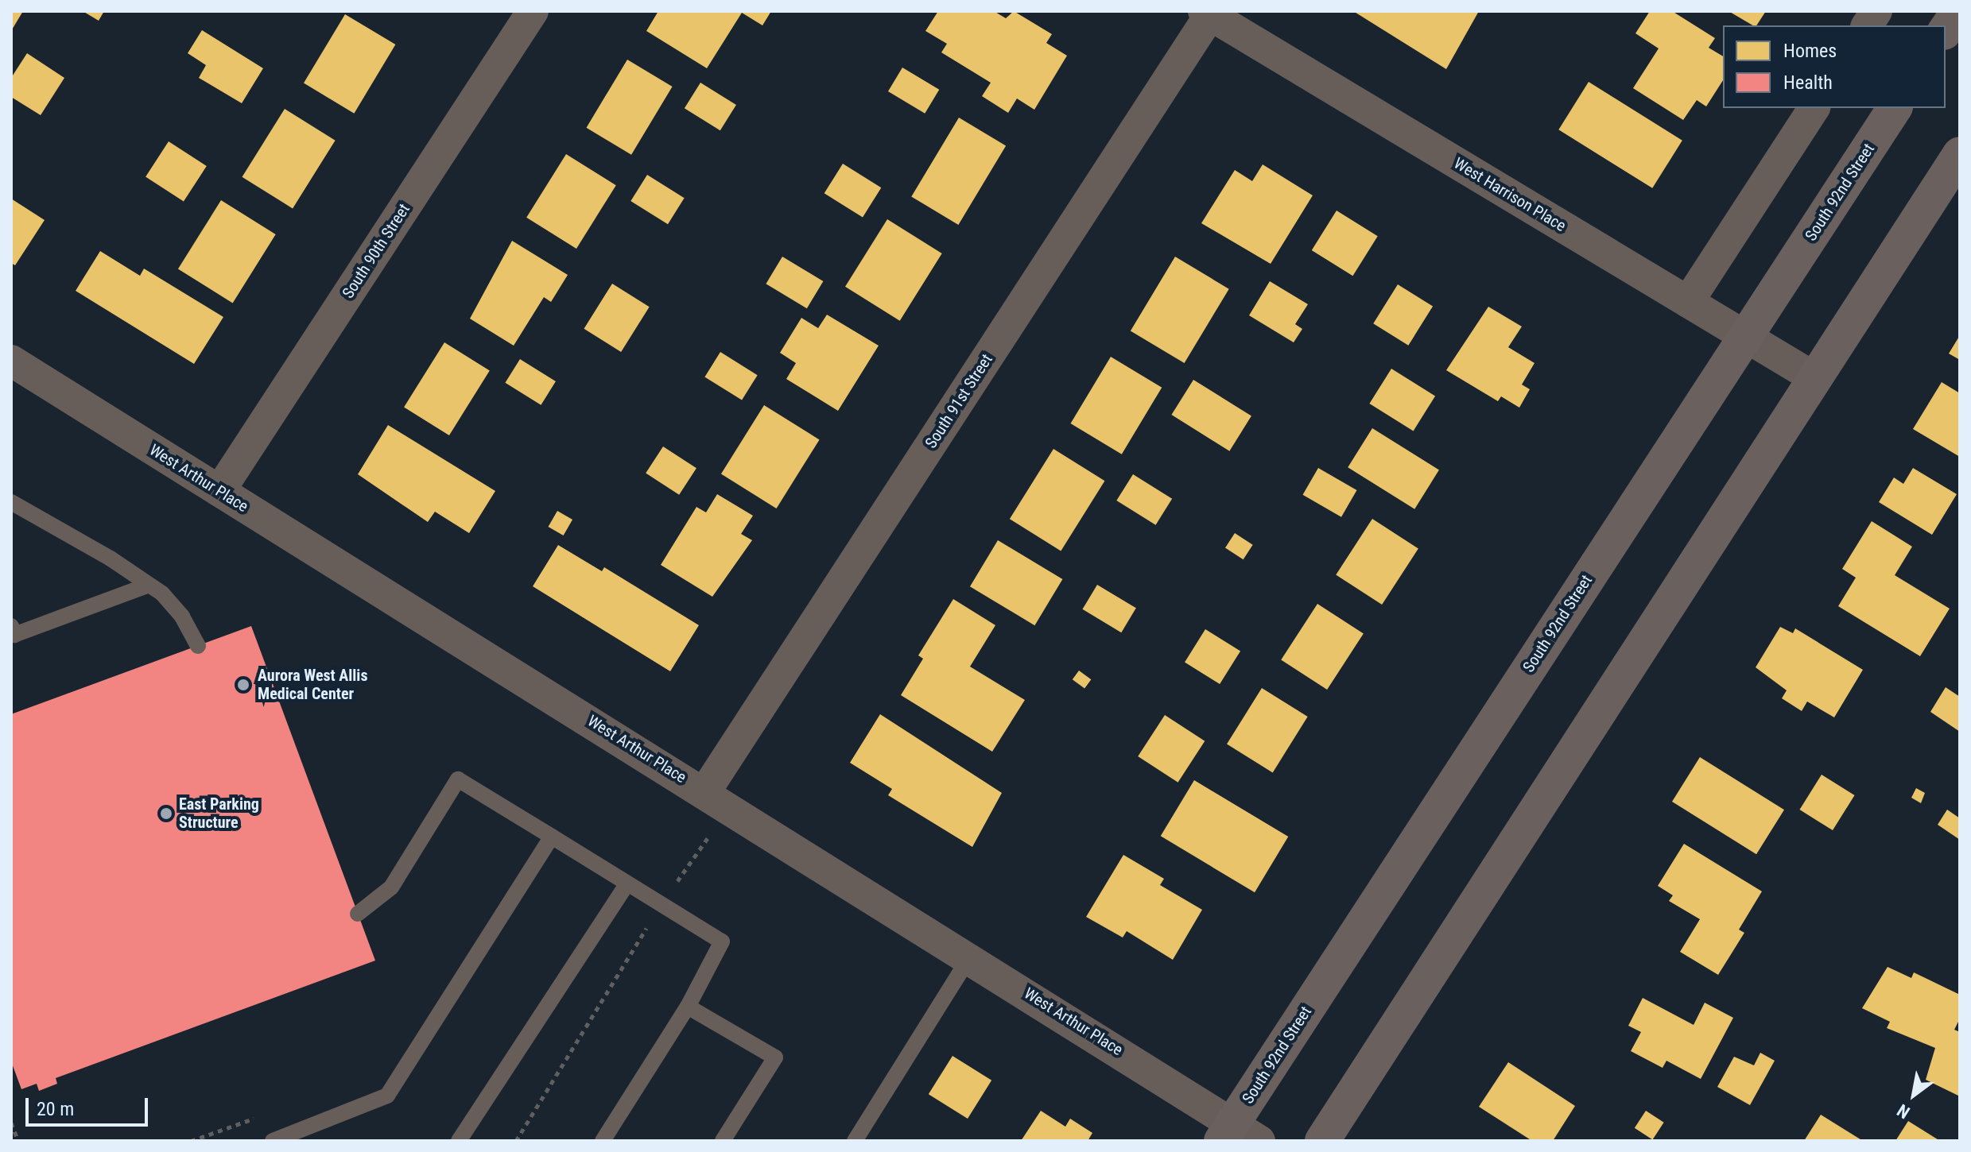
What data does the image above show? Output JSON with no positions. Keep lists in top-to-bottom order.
{
  "streets": {
    "street": [
      "South 92nd Street",
      "West Harrison Place",
      "South 90th Street",
      "South 91st Street",
      "West Arthur Place"
    ]
  },
  "crossings": [
    ["South 92nd Street", "West Harrison Place"],
    ["South 92nd Street", "West Arthur Place"],
    ["West Harrison Place", "South 91st Street"],
    ["South 90th Street", "West Arthur Place"],
    ["South 91st Street", "West Arthur Place"]
  ],
  "places": ["Aurora West Allis Medical Center", "East Parking Structure"],
  "legend": ["Homes", "Health"],
  "scale_bar": "20 m",
  "north": "bottom left"
}
